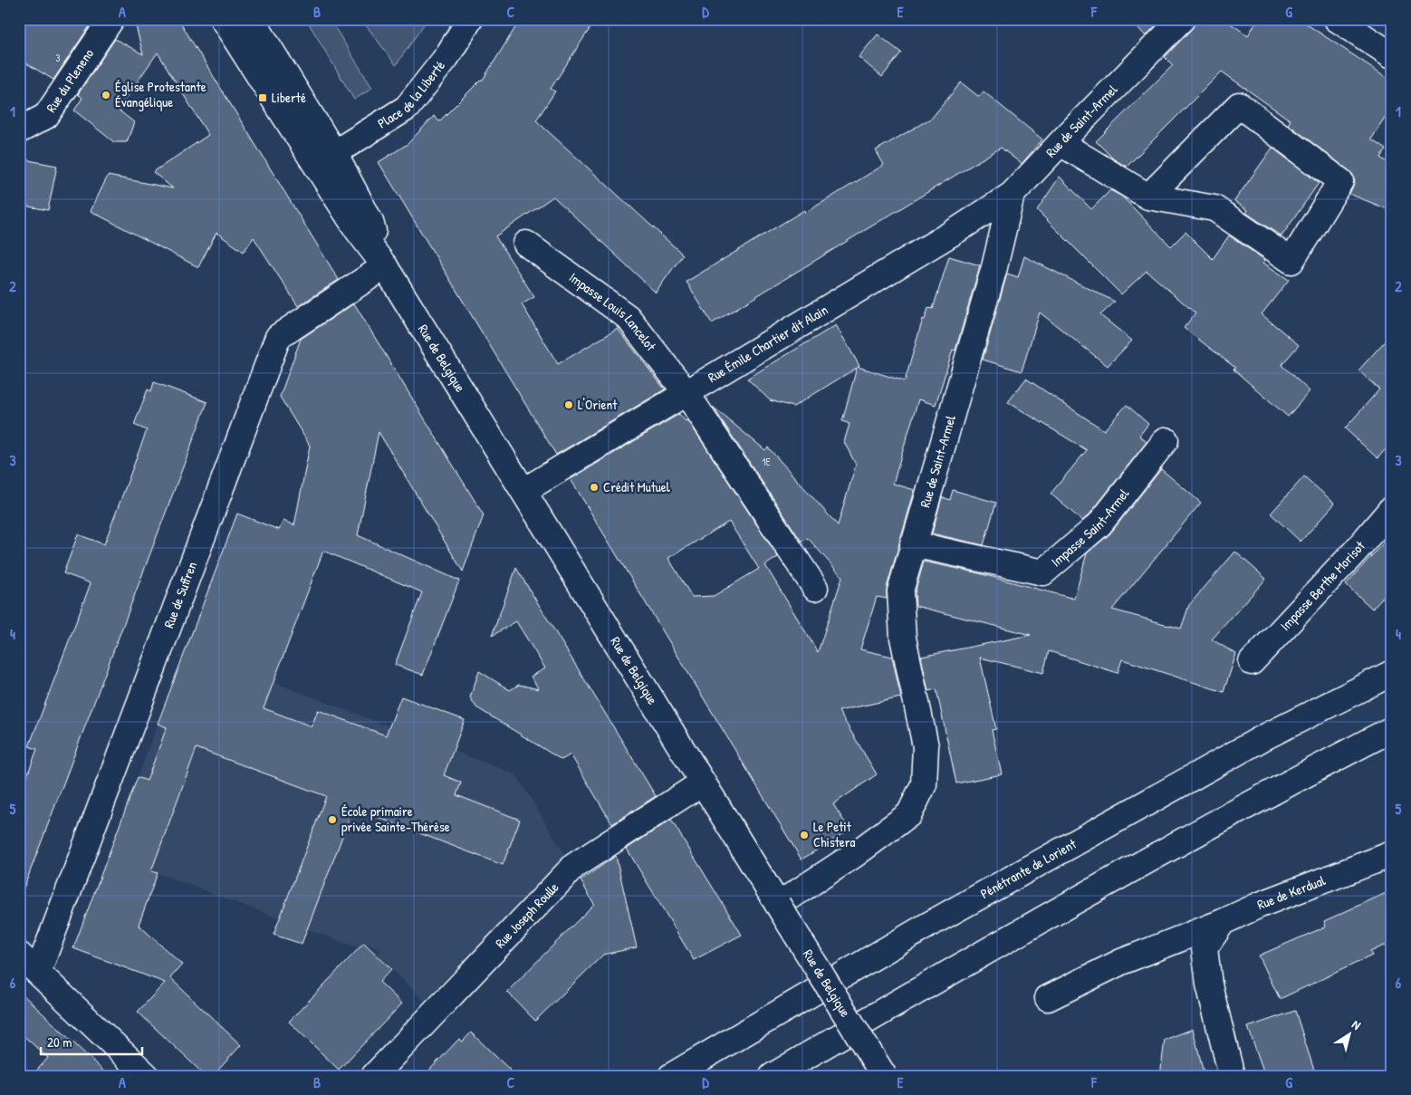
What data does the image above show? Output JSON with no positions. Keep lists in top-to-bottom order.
{
  "streets": {
    "main road": [
      "Rue du Pleneno",
      "Place de la Liberté",
      "Rue de Saint-Armel",
      "Impasse Louis Lancelot",
      "Rue Émile Chartier dit Alain",
      "Rue de Belgique",
      "Impasse Saint-Armel",
      "Impasse Berthe Morisot",
      "Rue de Suffren",
      "Pénétrante de Lorient",
      "Rue de Kerdual",
      "Rue Joseph Roulle"
    ]
  },
  "crossings": [
    ["Place de la Liberté", "Rue de Belgique"],
    ["Rue de Saint-Armel", "Rue Émile Chartier dit Alain"],
    ["Rue de Saint-Armel", "Rue de Belgique"],
    ["Rue de Saint-Armel", "Impasse Saint-Armel"],
    ["Impasse Louis Lancelot", "Rue Émile Chartier dit Alain"],
    ["Rue Émile Chartier dit Alain", "Rue de Belgique"],
    ["Rue de Belgique", "Rue de Suffren"],
    ["Rue de Belgique", "Rue Joseph Roulle"]
  ],
  "places": {
    "other": [
      "Église Protestante Évangélique",
      "L'Orient",
      "Crédit Mutuel",
      "École primaire privée Sainte-Thérèse",
      "Le Petit Chistera"
    ],
    "transit": ["Liberté"]
  },
  "house_numbers": ["3", "1E"],
  "scale_bar": "20 m",
  "north": "top right",
  "grid": {
    "columns": [
      "A",
      "B",
      "C",
      "D",
      "E",
      "F",
      "G"
    ],
    "rows": [
      "1",
      "2",
      "3",
      "4",
      "5",
      "6"
    ]
  }
}
